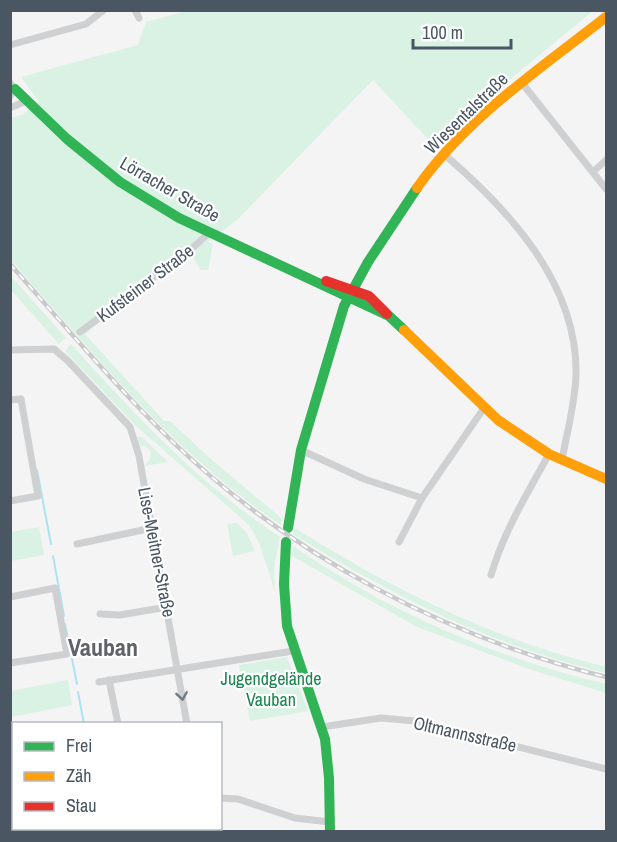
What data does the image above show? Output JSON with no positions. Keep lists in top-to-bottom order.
{
  "streets": {
    "main road": ["Wiesentalstraße", "Lörracher Straße"],
    "street": ["Kufsteiner Straße", "Lise-Meitner-Straße", "Oltmannsstraße"]
  },
  "crossings": [
    ["Wiesentalstraße", "Lörracher Straße"],
    ["Lörracher Straße", "Kufsteiner Straße"]
  ],
  "districts": ["Vauban"],
  "parks": ["Jugendgelände Vauban"],
  "legend": ["Frei", "Zäh", "Stau"],
  "scale_bar": "100 m"
}
